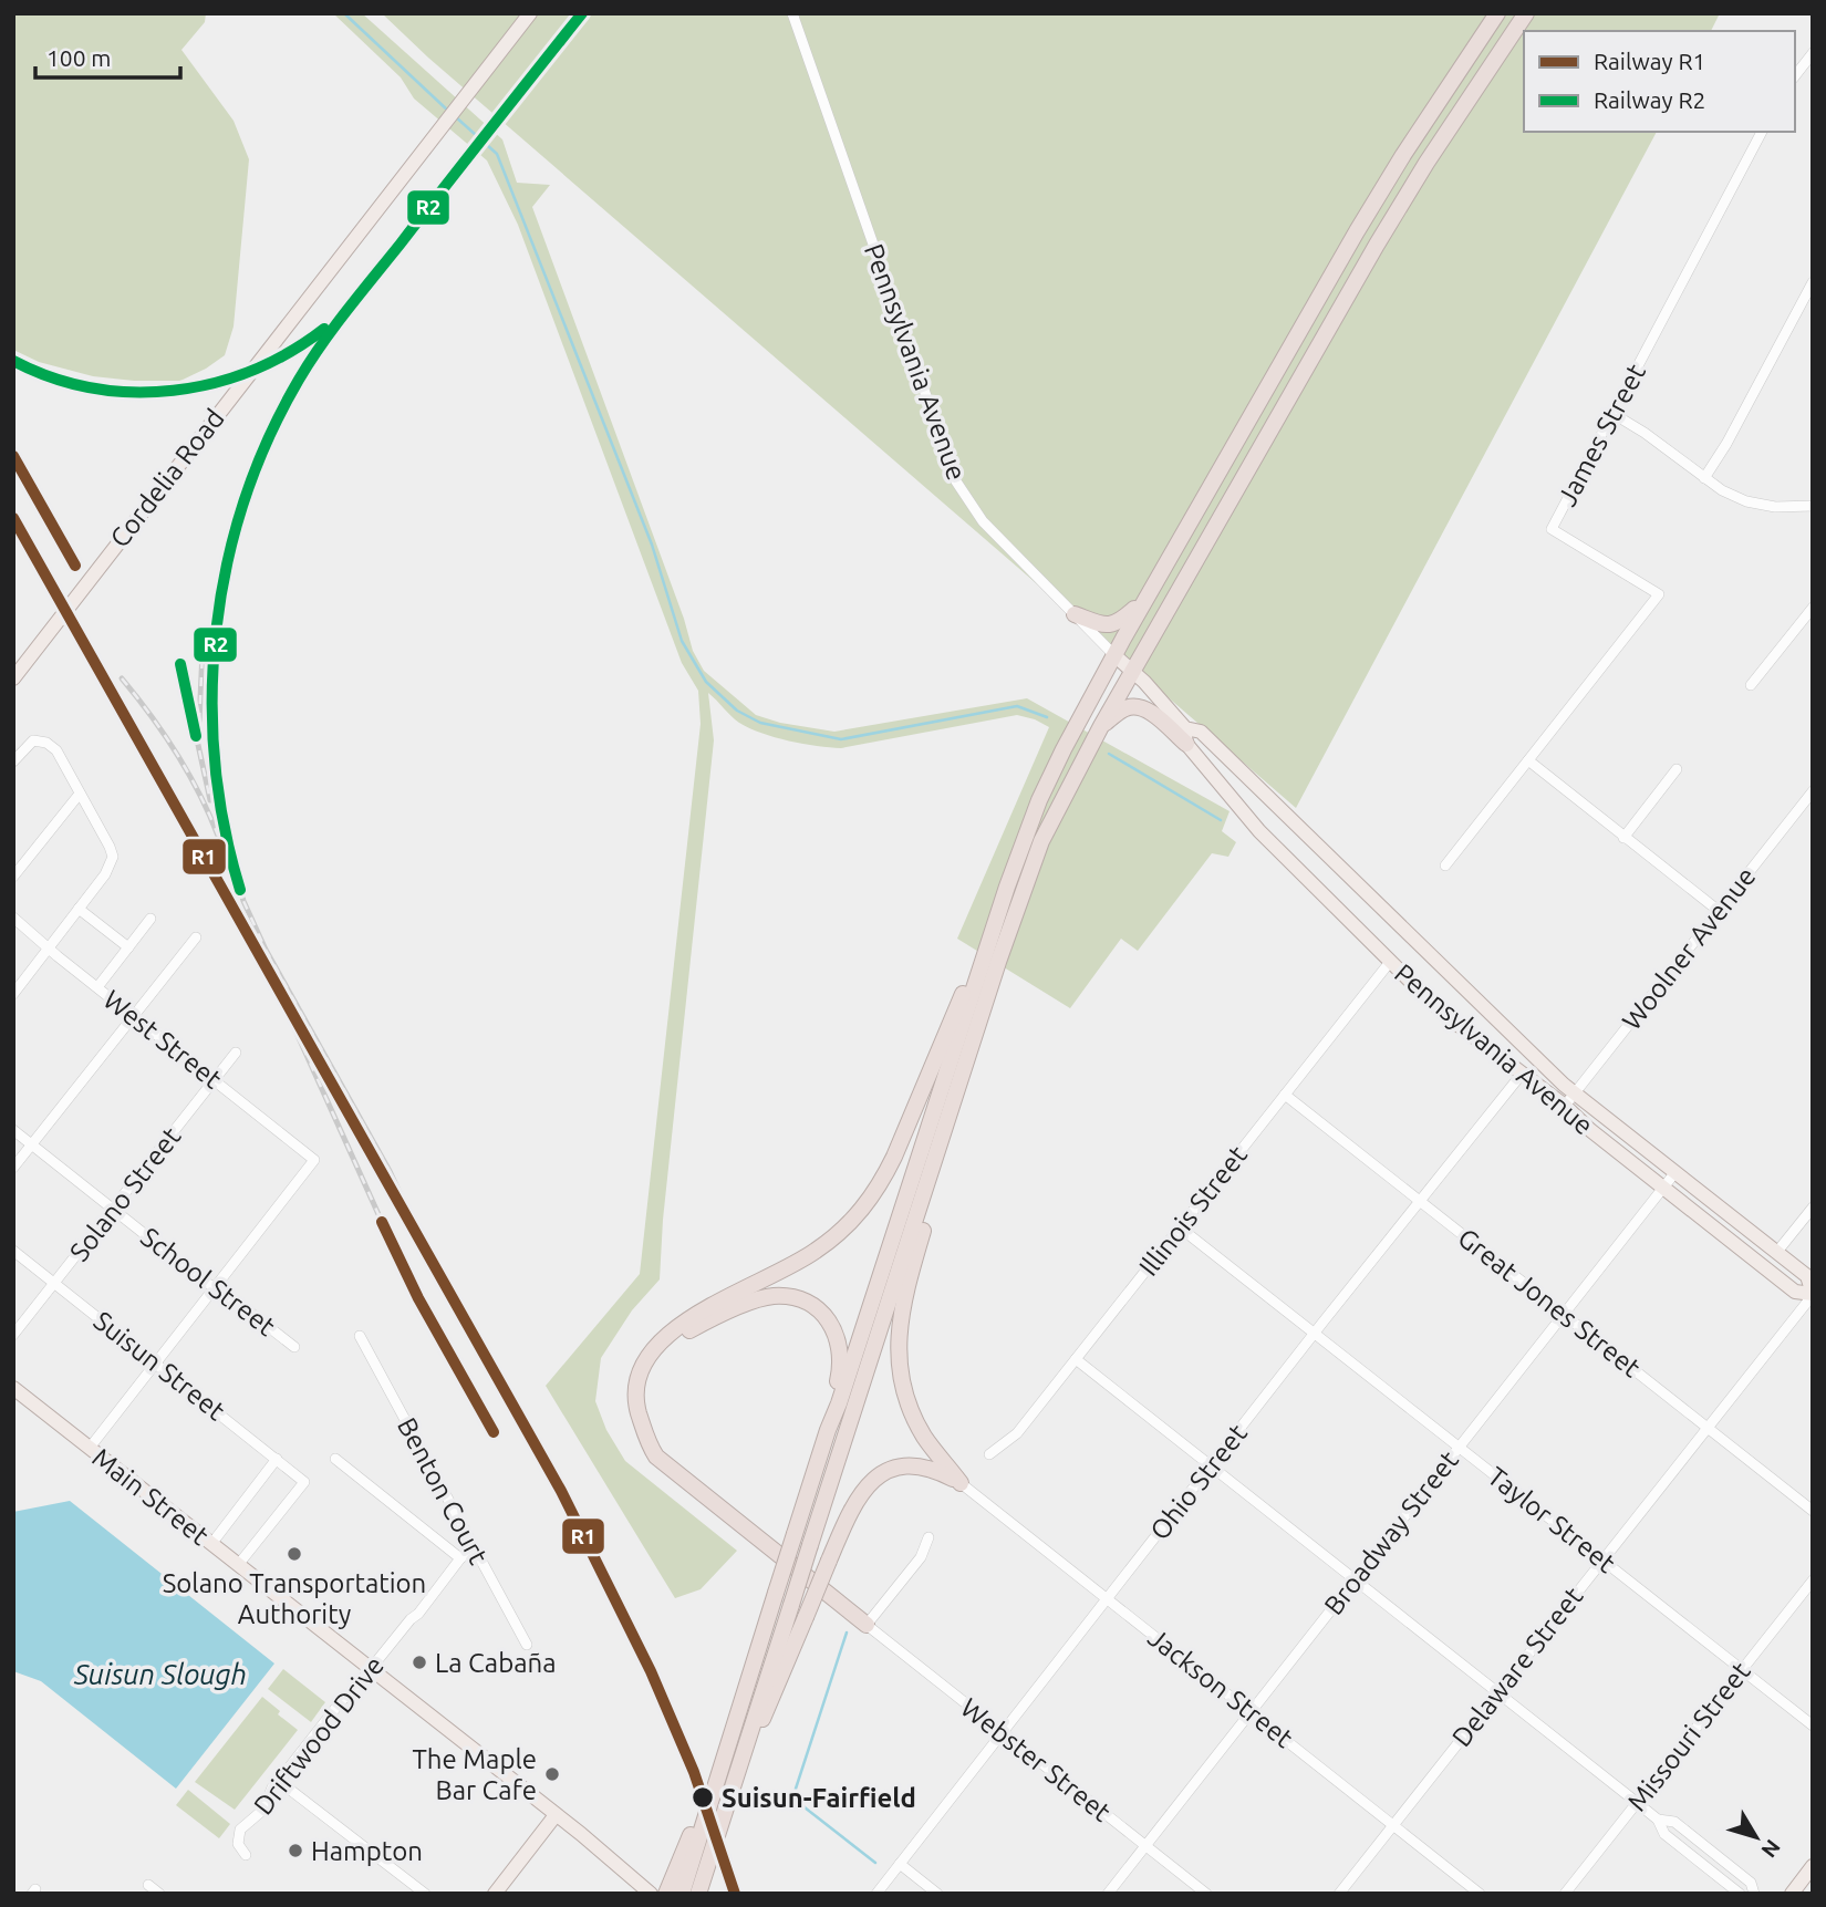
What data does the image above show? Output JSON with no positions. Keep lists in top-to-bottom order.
{
  "streets": {
    "main road": ["Pennsylvania Avenue", "Cordelia Road", "Main Street"],
    "street": [
      "James Street",
      "Woolner Avenue",
      "West Street",
      "Solano Street",
      "Illinois Street",
      "School Street",
      "Great Jones Street",
      "Suisun Street",
      "Ohio Street",
      "Benton Court",
      "Taylor Street",
      "Broadway Street",
      "Delaware Street",
      "Jackson Street",
      "Driftwood Drive",
      "Missouri Street",
      "Webster Street"
    ]
  },
  "crossings": [
    ["Pennsylvania Avenue", "Woolner Avenue"],
    ["Pennsylvania Avenue", "Illinois Street"],
    ["Pennsylvania Avenue", "Ohio Street"],
    ["Pennsylvania Avenue", "Broadway Street"],
    ["Pennsylvania Avenue", "Delaware Street"],
    ["West Street", "Solano Street"],
    ["West Street", "School Street"],
    ["Solano Street", "School Street"],
    ["Solano Street", "Suisun Street"],
    ["Illinois Street", "Great Jones Street"],
    ["Illinois Street", "Taylor Street"],
    ["Great Jones Street", "Ohio Street"],
    ["Great Jones Street", "Broadway Street"],
    ["Great Jones Street", "Delaware Street"],
    ["Suisun Street", "Main Street"],
    ["Ohio Street", "Taylor Street"],
    ["Ohio Street", "Jackson Street"],
    ["Ohio Street", "Webster Street"],
    ["Benton Court", "Driftwood Drive"],
    ["Main Street", "Driftwood Drive"],
    ["Taylor Street", "Broadway Street"],
    ["Taylor Street", "Delaware Street"],
    ["Taylor Street", "Missouri Street"],
    ["Broadway Street", "Jackson Street"],
    ["Broadway Street", "Webster Street"],
    ["Delaware Street", "Jackson Street"]
  ],
  "water": ["Suisun Slough"],
  "places": [
    "Solano Transportation Authority",
    "La Cabaña",
    "The Maple Bar Cafe",
    "Suisun-Fairfield",
    "Hampton"
  ],
  "lines": ["rail line R2", "rail line R1"],
  "legend": ["Railway R1", "Railway R2"],
  "scale_bar": "100 m",
  "north": "bottom right"
}
